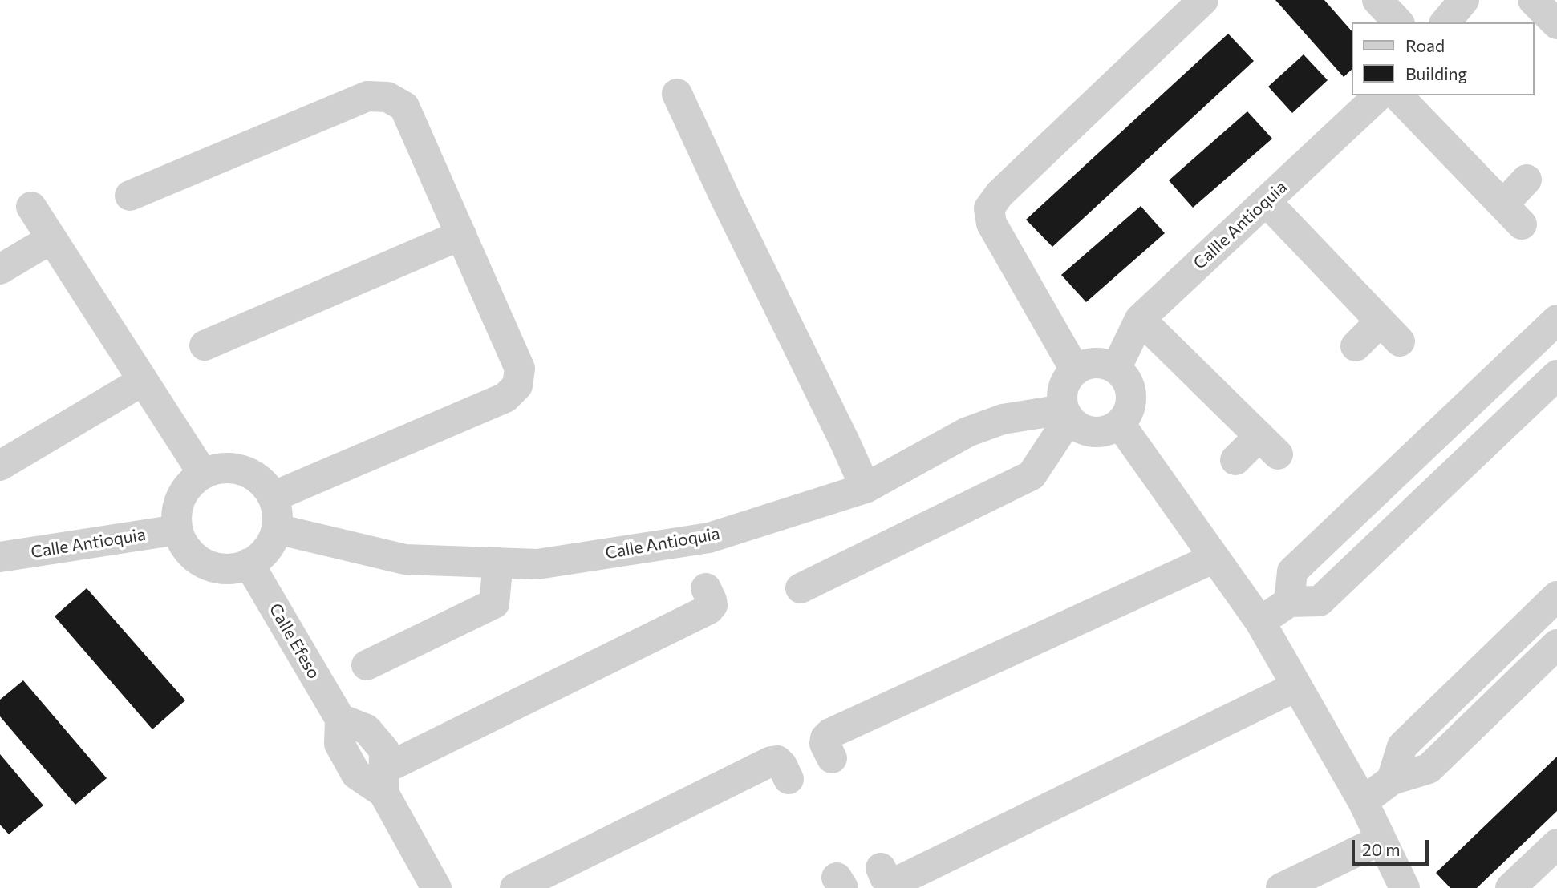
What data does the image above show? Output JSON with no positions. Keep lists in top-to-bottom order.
{
  "streets": {
    "street": ["Callle Antioquia", "Calle Antioquia", "Calle Efeso"]
  },
  "crossings": [
    ["Callle Antioquia", "Calle Antioquia"],
    ["Calle Antioquia", "Calle Efeso"]
  ],
  "legend": ["Road", "Building"],
  "scale_bar": "20 m"
}
